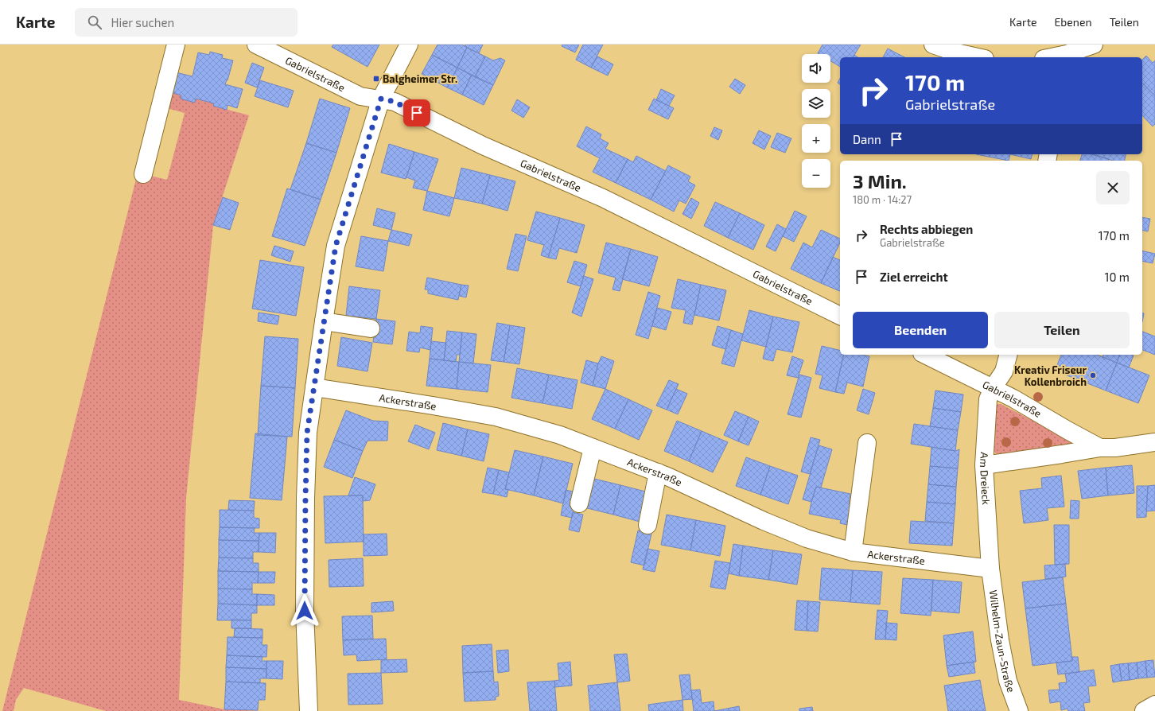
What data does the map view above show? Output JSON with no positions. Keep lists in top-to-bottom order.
{
  "streets": {
    "street": [
      "Gabrielstraße",
      "Ackerstraße",
      "Am Dreieck",
      "Wilhelm-Zaun-Straße"
    ]
  },
  "crossings": [
    ["Gabrielstraße", "Am Dreieck"],
    ["Ackerstraße", "Am Dreieck"],
    ["Ackerstraße", "Wilhelm-Zaun-Straße"],
    ["Am Dreieck", "Wilhelm-Zaun-Straße"]
  ],
  "places": {
    "transit": ["Balgheimer Str."],
    "other": ["Kreativ Friseur Kollenbroich"]
  },
  "page": {
    "header": "Karte",
    "search": "Hier suchen",
    "nav": ["Karte", "Ebenen", "Teilen"],
    "map_buttons": ["+", "−"],
    "turn": ["170 m", "Gabrielstraße"],
    "then": "Dann",
    "heading": ["3 Min.", "180 m · 14:27"],
    "list": [
      {
        "name": "Rechts abbiegen",
        "note": "Gabrielstraße",
        "value": "170 m"
      },
      {
        "name": "Ziel erreicht",
        "value": "10 m"
      }
    ],
    "buttons": ["Beenden", "Teilen"]
  }
}
